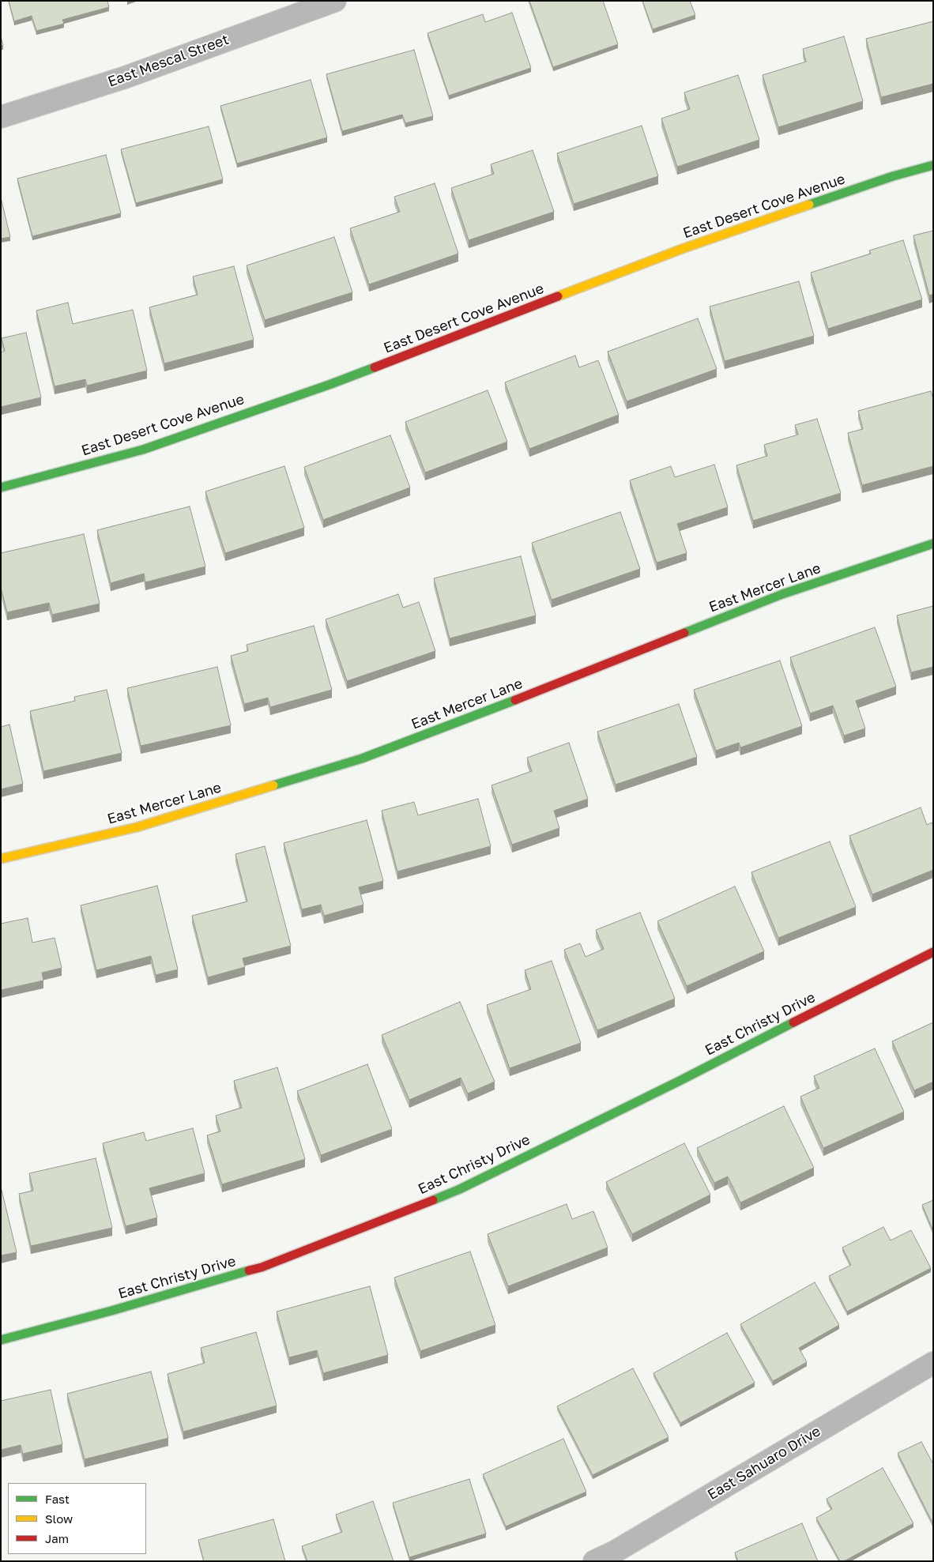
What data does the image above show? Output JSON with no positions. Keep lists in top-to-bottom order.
{
  "streets": {
    "street": [
      "East Mescal Street",
      "East Desert Cove Avenue",
      "East Mercer Lane",
      "East Christy Drive",
      "East Sahuaro Drive"
    ]
  },
  "legend": ["Fast", "Slow", "Jam"]
}
